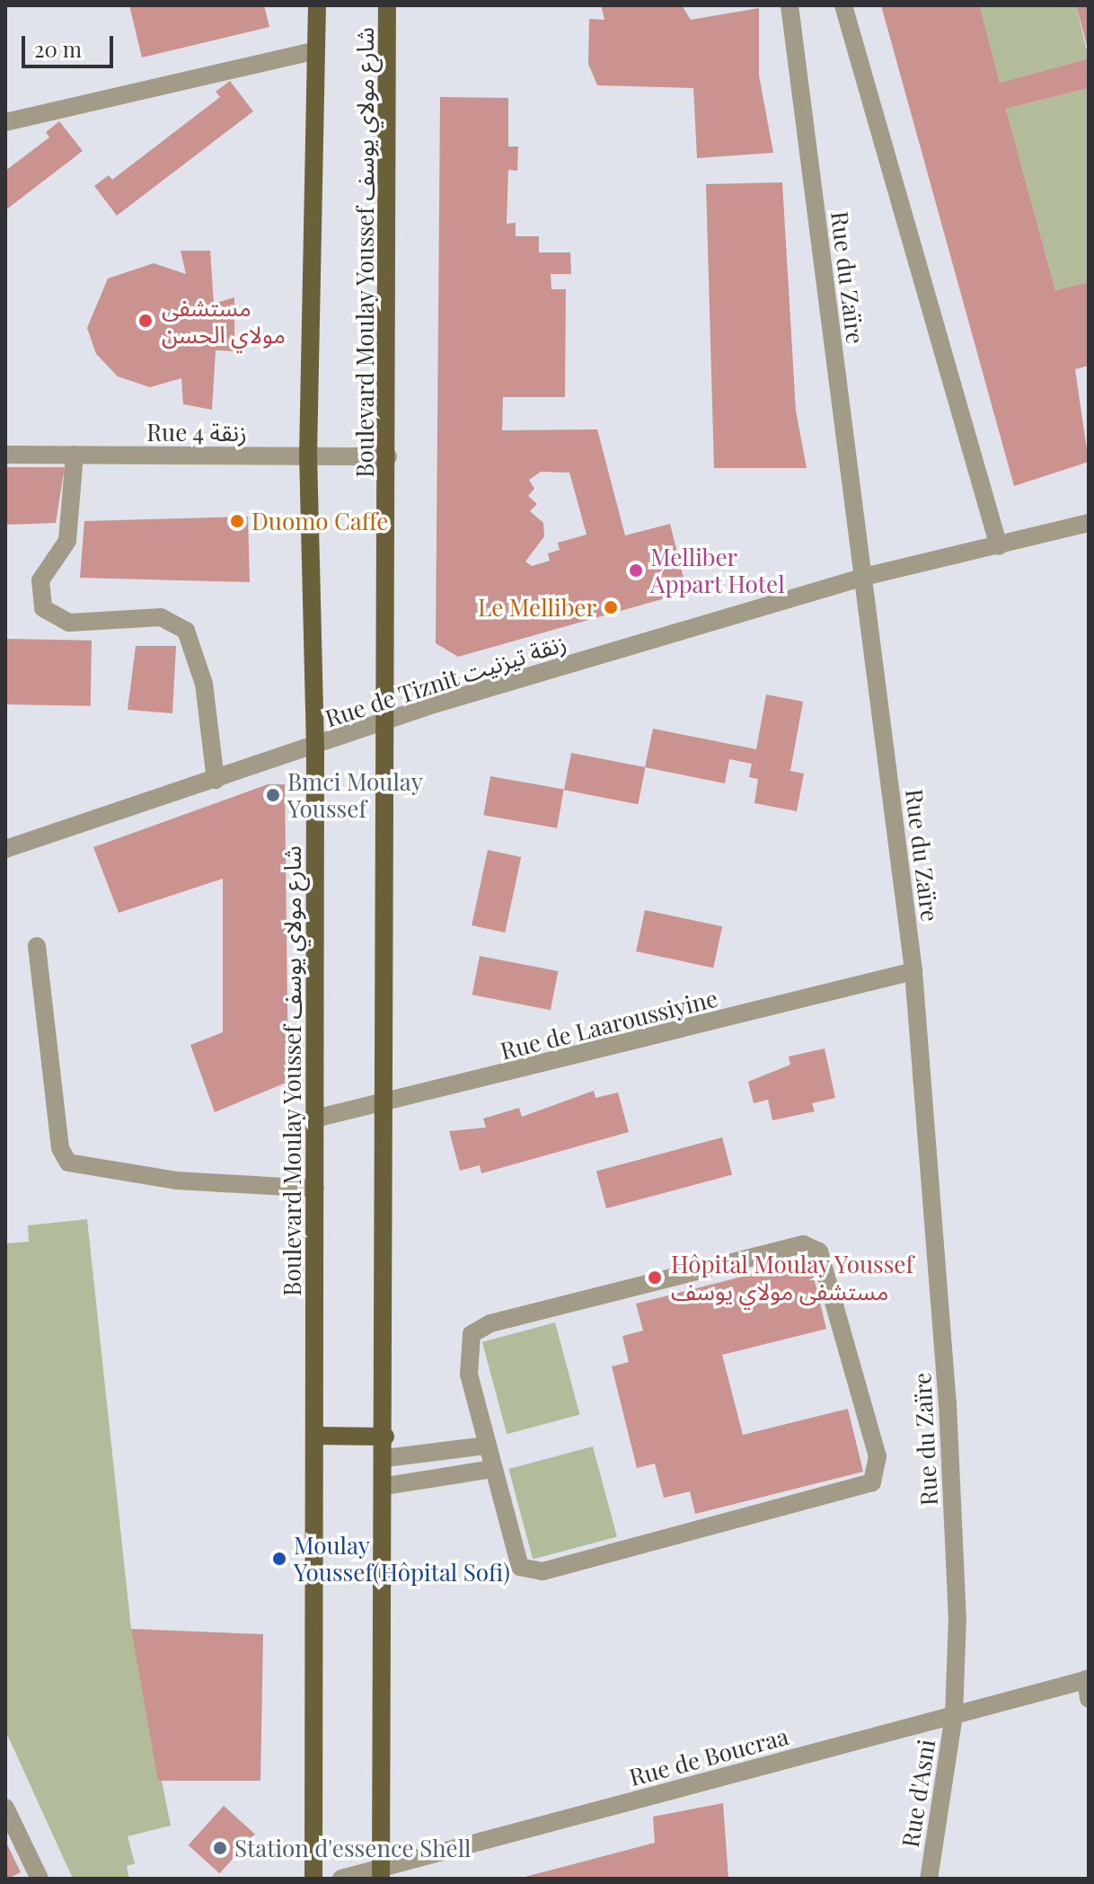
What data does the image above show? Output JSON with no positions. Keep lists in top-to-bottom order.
{
  "streets": {
    "main road": ["Boulevard Moulay Youssef شارع مولاي يوسف"],
    "street": [
      "Rue du Zaïre",
      "Rue 4 زنقة",
      "Rue de Tiznit زنقة تيزنيت",
      "Rue de Laaroussiyine",
      "Rue de Boucraa",
      "Rue d'Asni"
    ]
  },
  "crossings": [
    ["Boulevard Moulay Youssef شارع مولاي يوسف", "Rue 4 زنقة"],
    ["Boulevard Moulay Youssef شارع مولاي يوسف", "Rue de Tiznit زنقة تيزنيت"],
    ["Boulevard Moulay Youssef شارع مولاي يوسف", "Rue de Laaroussiyine"],
    ["Boulevard Moulay Youssef شارع مولاي يوسف", "Rue de Boucraa"],
    ["Rue du Zaïre", "Rue de Tiznit زنقة تيزنيت"],
    ["Rue du Zaïre", "Rue de Laaroussiyine"],
    ["Rue du Zaïre", "Rue de Boucraa"],
    ["Rue du Zaïre", "Rue d'Asni"],
    ["Rue de Boucraa", "Rue d'Asni"]
  ],
  "places": [
    "مستشفى مولاي الحسن",
    "Duomo Caffe",
    "Melliber Appart Hotel",
    "Le Melliber",
    "Bmci Moulay Youssef",
    "Hôpital Moulay Youssef مستشفى مولاي يوسف",
    "Moulay Youssef(Hôpital Sofi)",
    "Station d'essence Shell"
  ],
  "scale_bar": "20 m"
}
